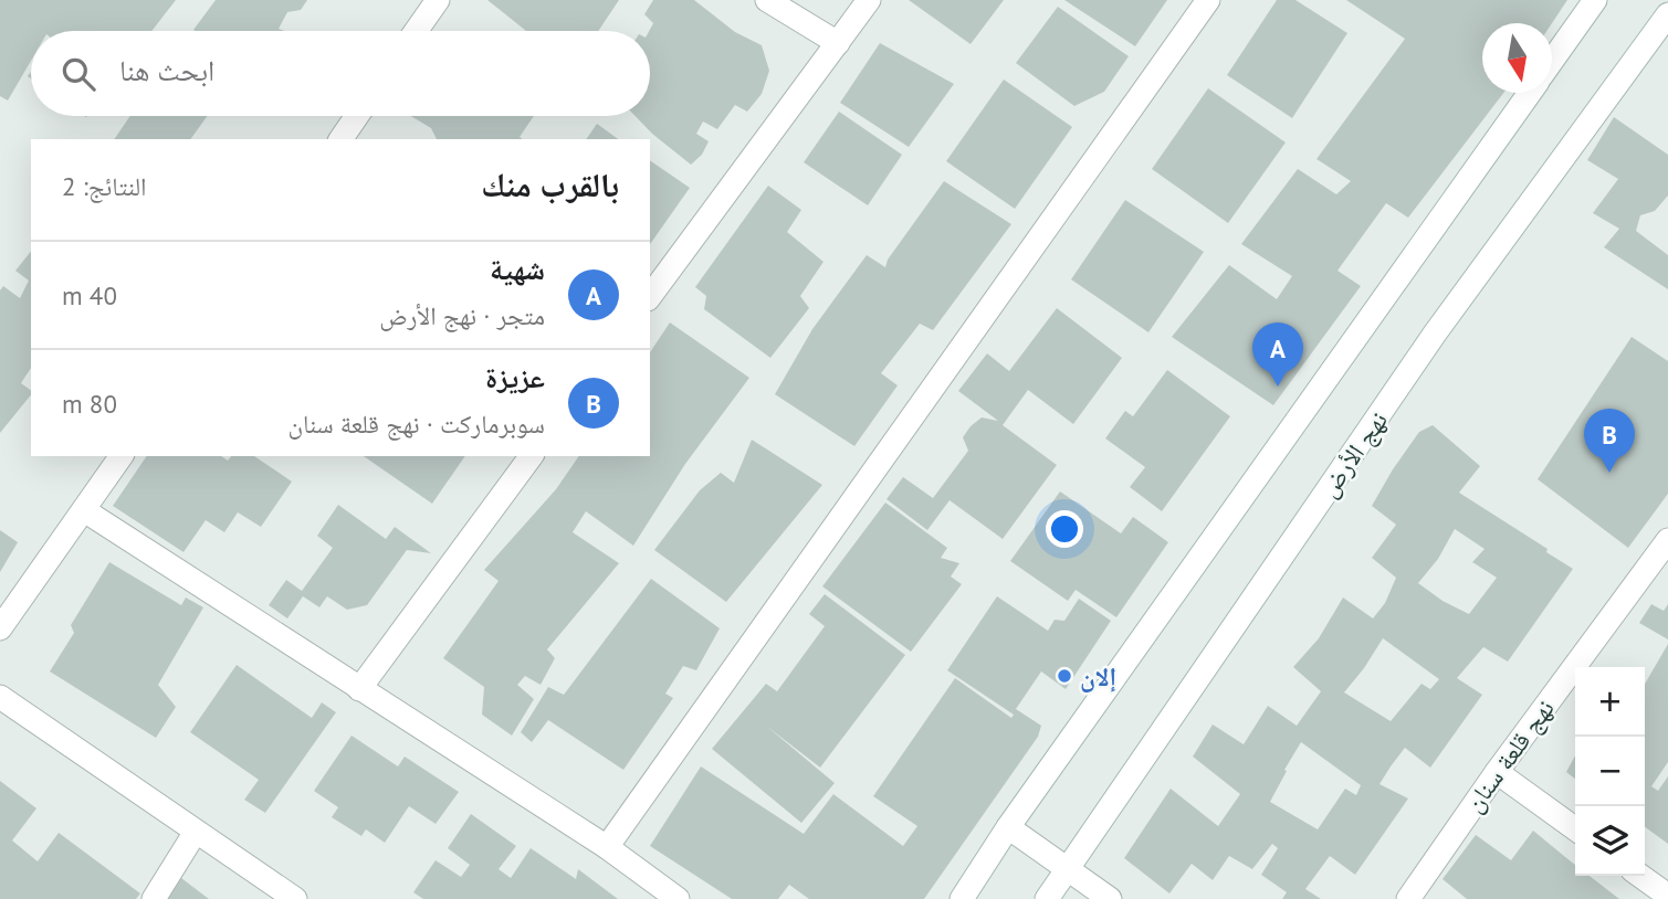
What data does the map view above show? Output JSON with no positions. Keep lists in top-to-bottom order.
{
  "streets": {
    "street": ["نهج الأرض", "نهج قلعة سنان"]
  },
  "places": ["إلان"],
  "north": "bottom",
  "page": {
    "search": "ابحث هنا",
    "heading": ["بالقرب منك", "النتائج: 2"],
    "list": [
      {
        "mark": "A",
        "name": "شهية",
        "note": "متجر · نهج الأرض",
        "value": "40 m"
      },
      {
        "mark": "B",
        "name": "عزيزة",
        "note": "سوبرماركت · نهج قلعة سنان",
        "value": "80 m"
      }
    ],
    "pins": ["A", "B"],
    "map_buttons": ["+", "−"]
  }
}
